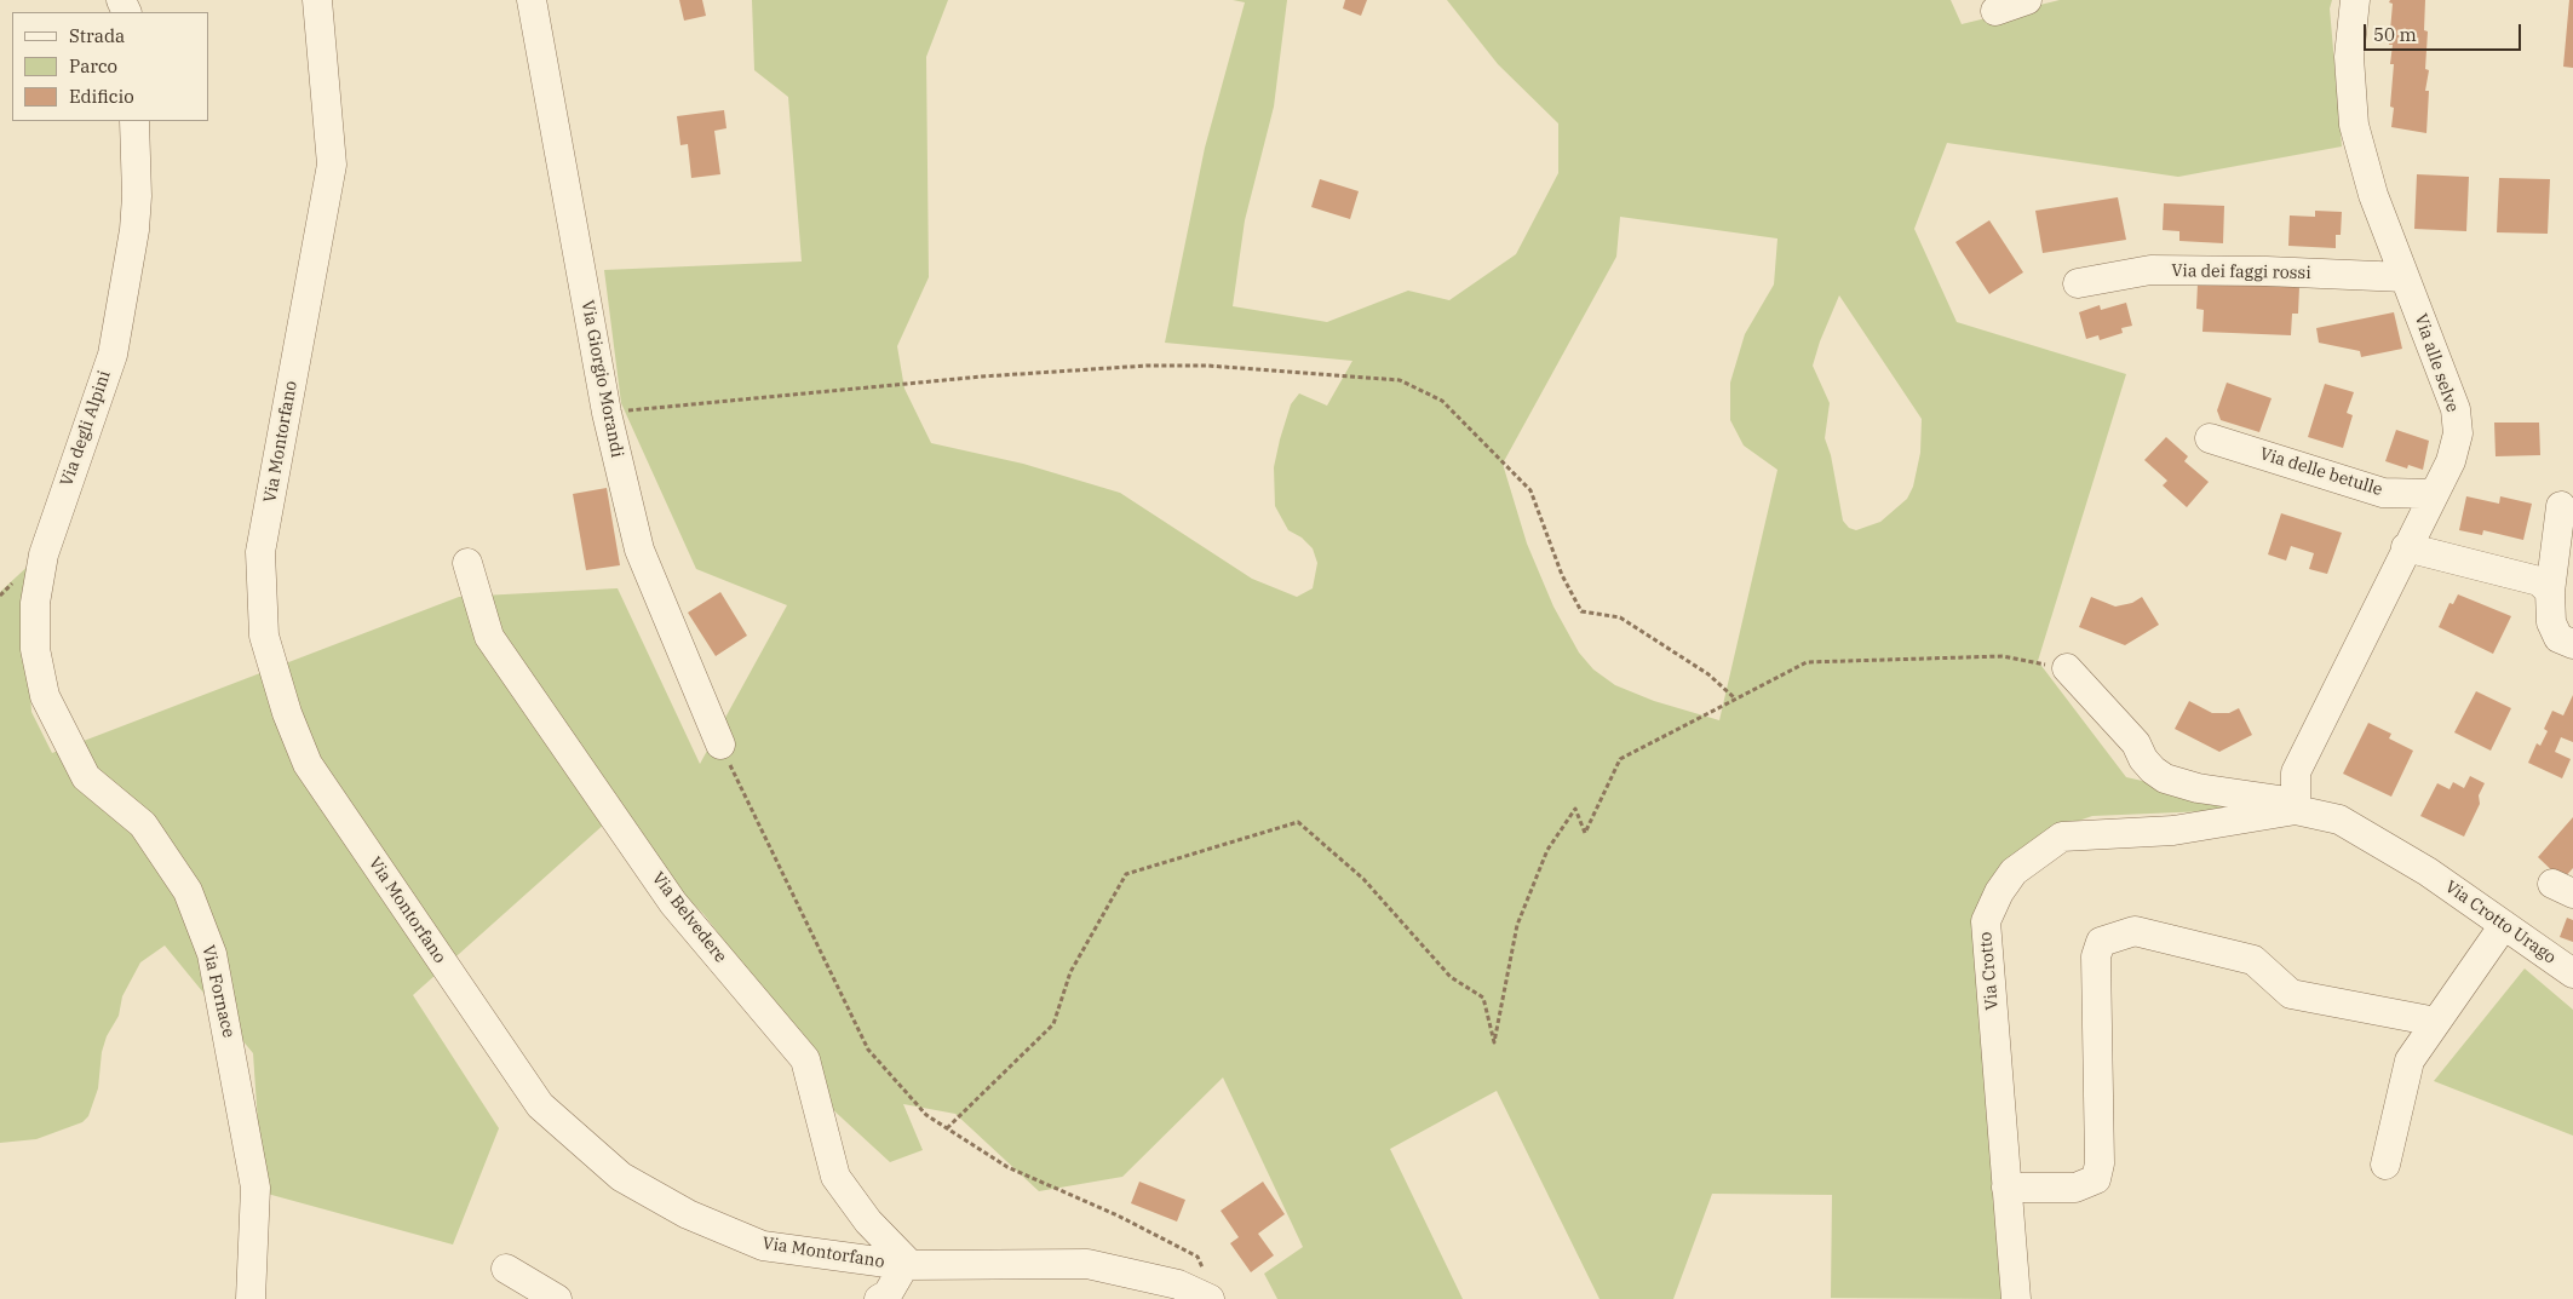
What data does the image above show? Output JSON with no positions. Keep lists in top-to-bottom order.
{
  "streets": {
    "street": [
      "Via dei faggi rossi",
      "Via alle selve",
      "Via Giorgio Morandi",
      "Via degli Alpini",
      "Via Montorfano",
      "Via delle betulle",
      "Via Belvedere",
      "Via Crotto Urago",
      "Via Crotto",
      "Via Fornace"
    ]
  },
  "crossings": [
    ["Via dei faggi rossi", "Via alle selve"],
    ["Via alle selve", "Via delle betulle"],
    ["Via alle selve", "Via Crotto Urago"],
    ["Via alle selve", "Via Crotto"],
    ["Via degli Alpini", "Via Fornace"],
    ["Via Montorfano", "Via Belvedere"],
    ["Via Crotto Urago", "Via Crotto"]
  ],
  "legend": ["Strada", "Parco", "Edificio"],
  "scale_bar": "50 m"
}
